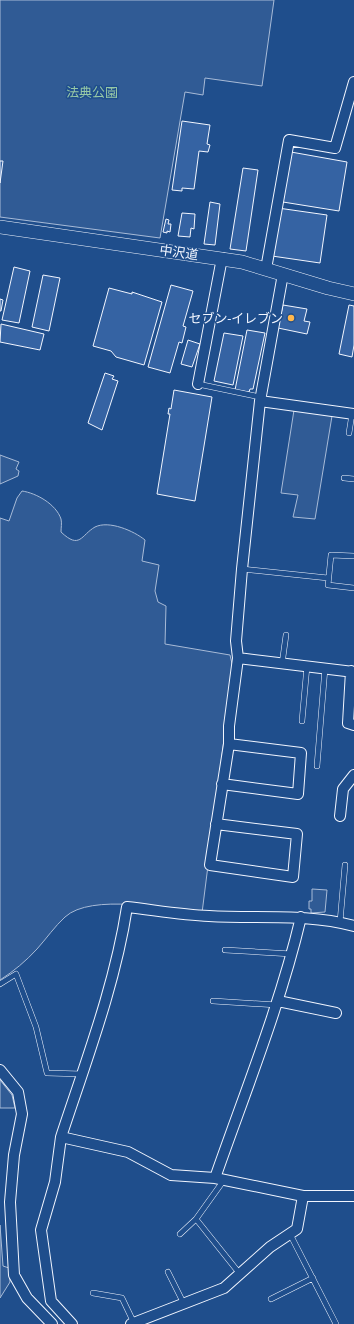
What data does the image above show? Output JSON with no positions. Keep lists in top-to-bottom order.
{
  "streets": {
    "street": ["中沢道"]
  },
  "parks": ["法典公園"],
  "places": ["セブン-イレブン"]
}
